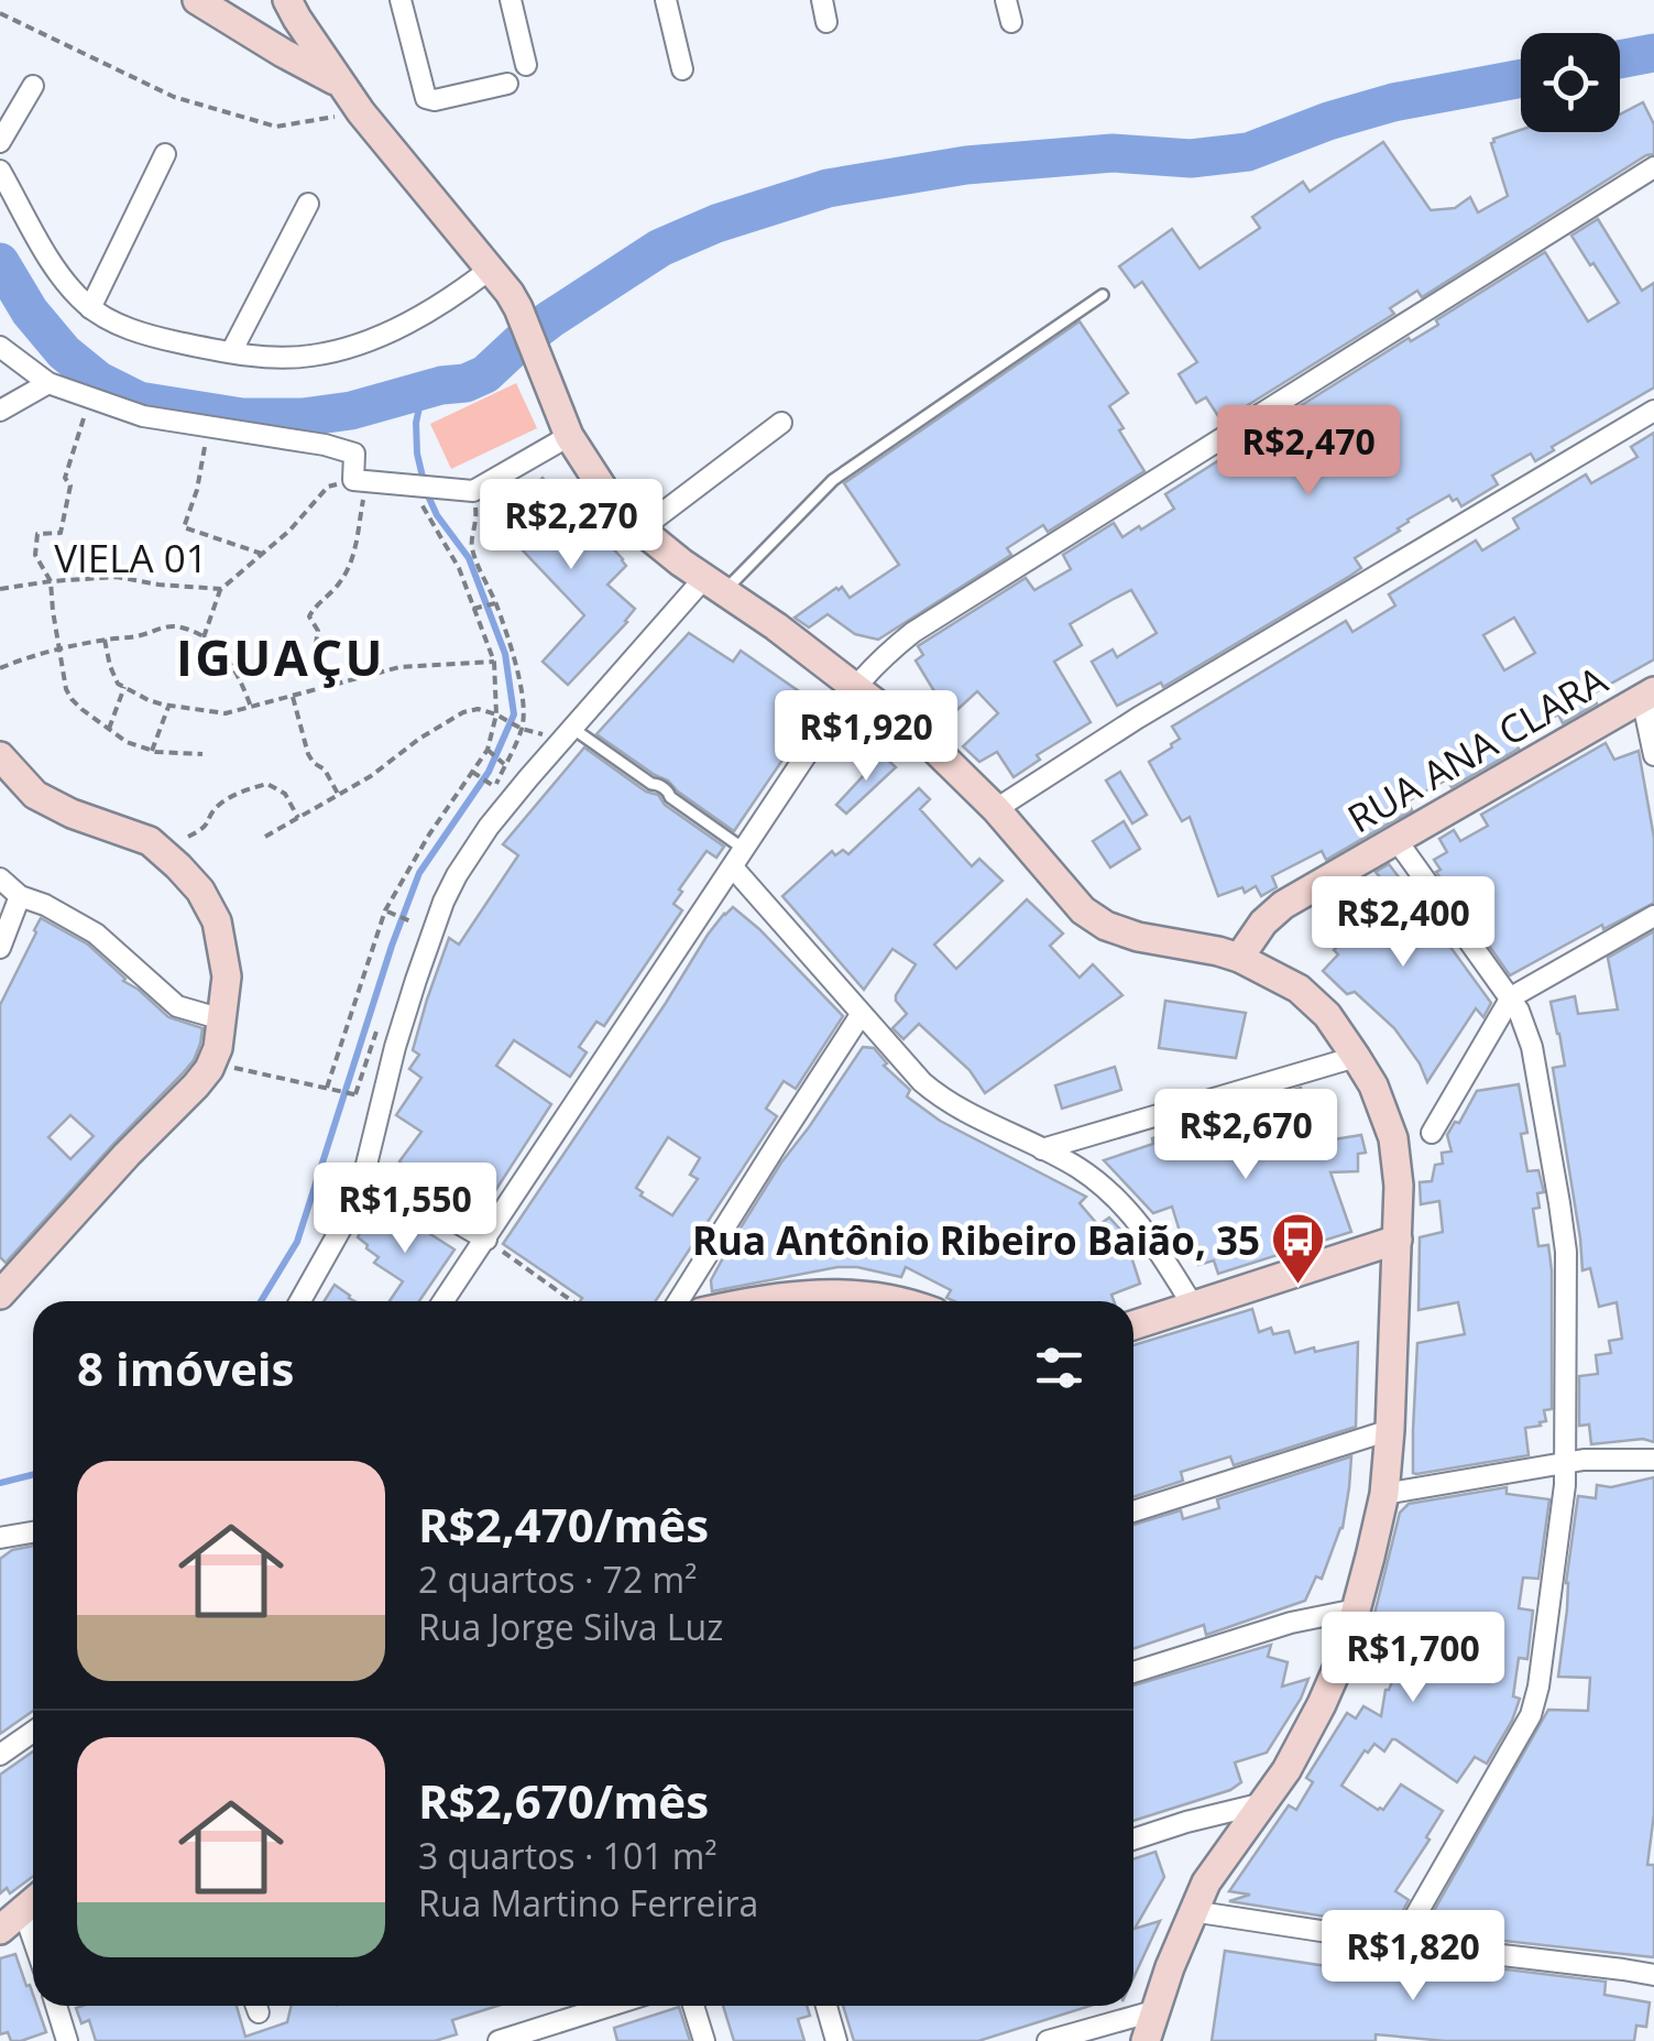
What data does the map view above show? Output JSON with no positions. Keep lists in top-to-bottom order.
{
  "streets": {
    "main road": ["RUA ANA CLARA"],
    "path": ["VIELA 01"]
  },
  "districts": ["IGUAÇU"],
  "places": {
    "bus stop": ["Rua Antônio Ribeiro Baião, 35"]
  },
  "page": {
    "price": [
      "R$2,470",
      "R$2,270",
      "R$1,920",
      "R$2,400",
      "R$2,670",
      "R$1,550",
      "R$1,700",
      "R$1,820"
    ],
    "heading": "8 imóveis",
    "list": [
      {
        "name": "R$2,470/mês",
        "note": "2 quartos · 72 m² · Rua Jorge Silva Luz"
      },
      {
        "name": "R$2,670/mês",
        "note": "3 quartos · 101 m² · Rua Martino Ferreira"
      }
    ]
  }
}
